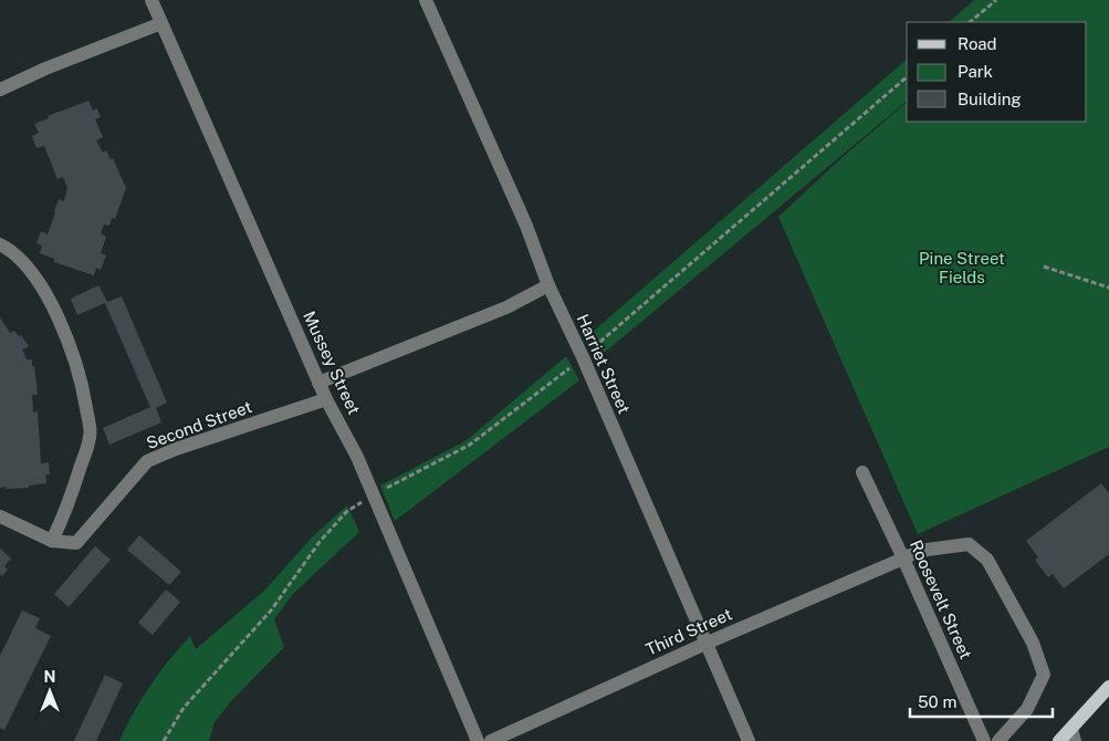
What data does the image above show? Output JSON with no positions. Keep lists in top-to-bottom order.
{
  "streets": {
    "street": [
      "Mussey Street",
      "Harriet Street",
      "Second Street",
      "Roosevelt Street",
      "Third Street"
    ]
  },
  "crossings": [
    ["Mussey Street", "Second Street"],
    ["Harriet Street", "Third Street"],
    ["Roosevelt Street", "Third Street"]
  ],
  "parks": ["Pine Street Fields"],
  "legend": ["Road", "Park", "Building"],
  "scale_bar": "50 m",
  "north": "top"
}
